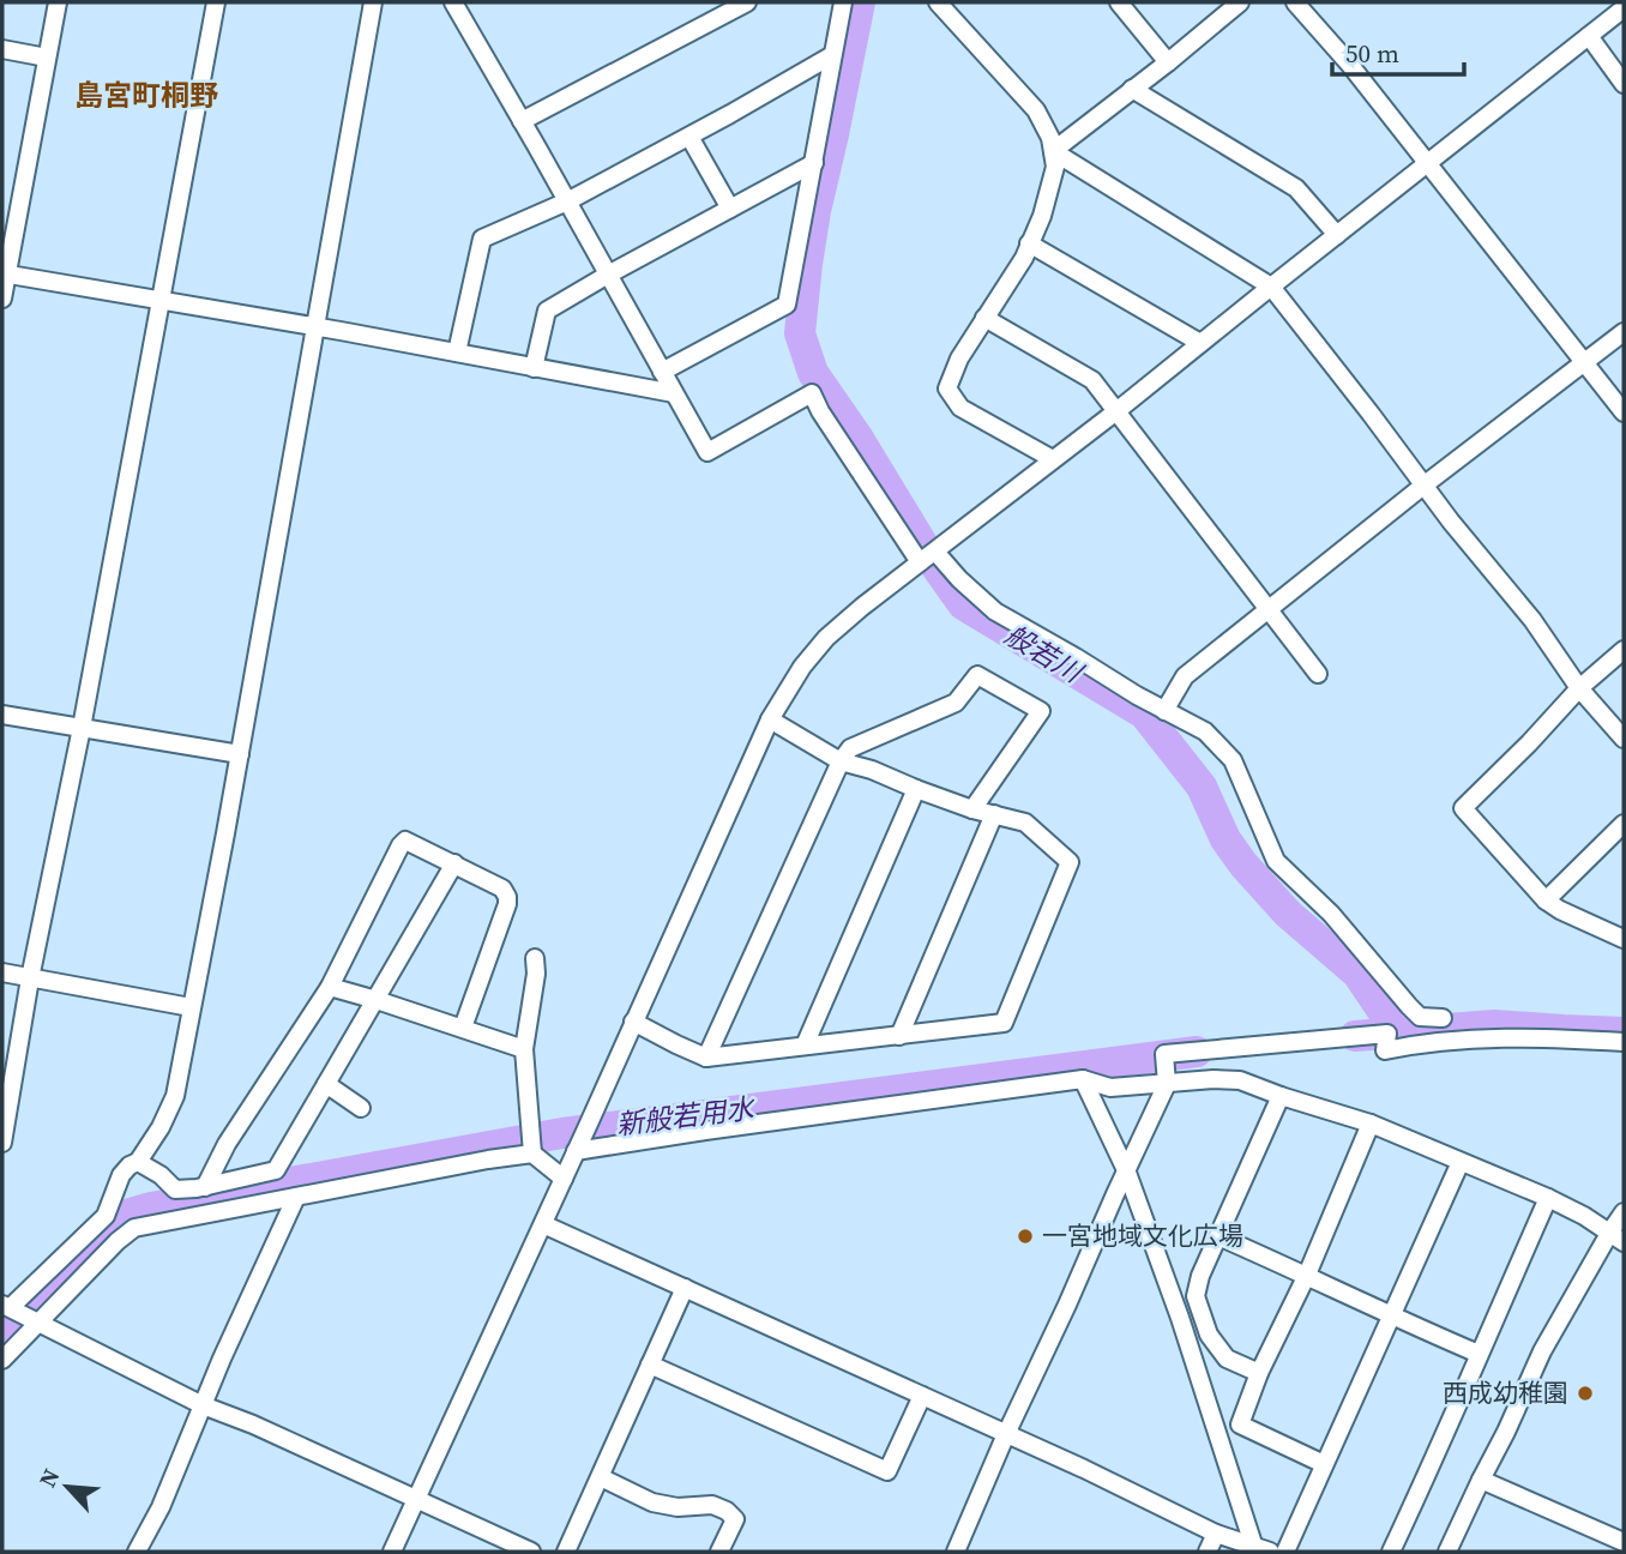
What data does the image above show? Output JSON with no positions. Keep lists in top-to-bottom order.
{
  "districts": ["島宮町桐野"],
  "water": ["般若川", "新般若用水"],
  "places": ["一宮地域文化広場", "西成幼稚園"],
  "scale_bar": "50 m",
  "north": "top left"
}
